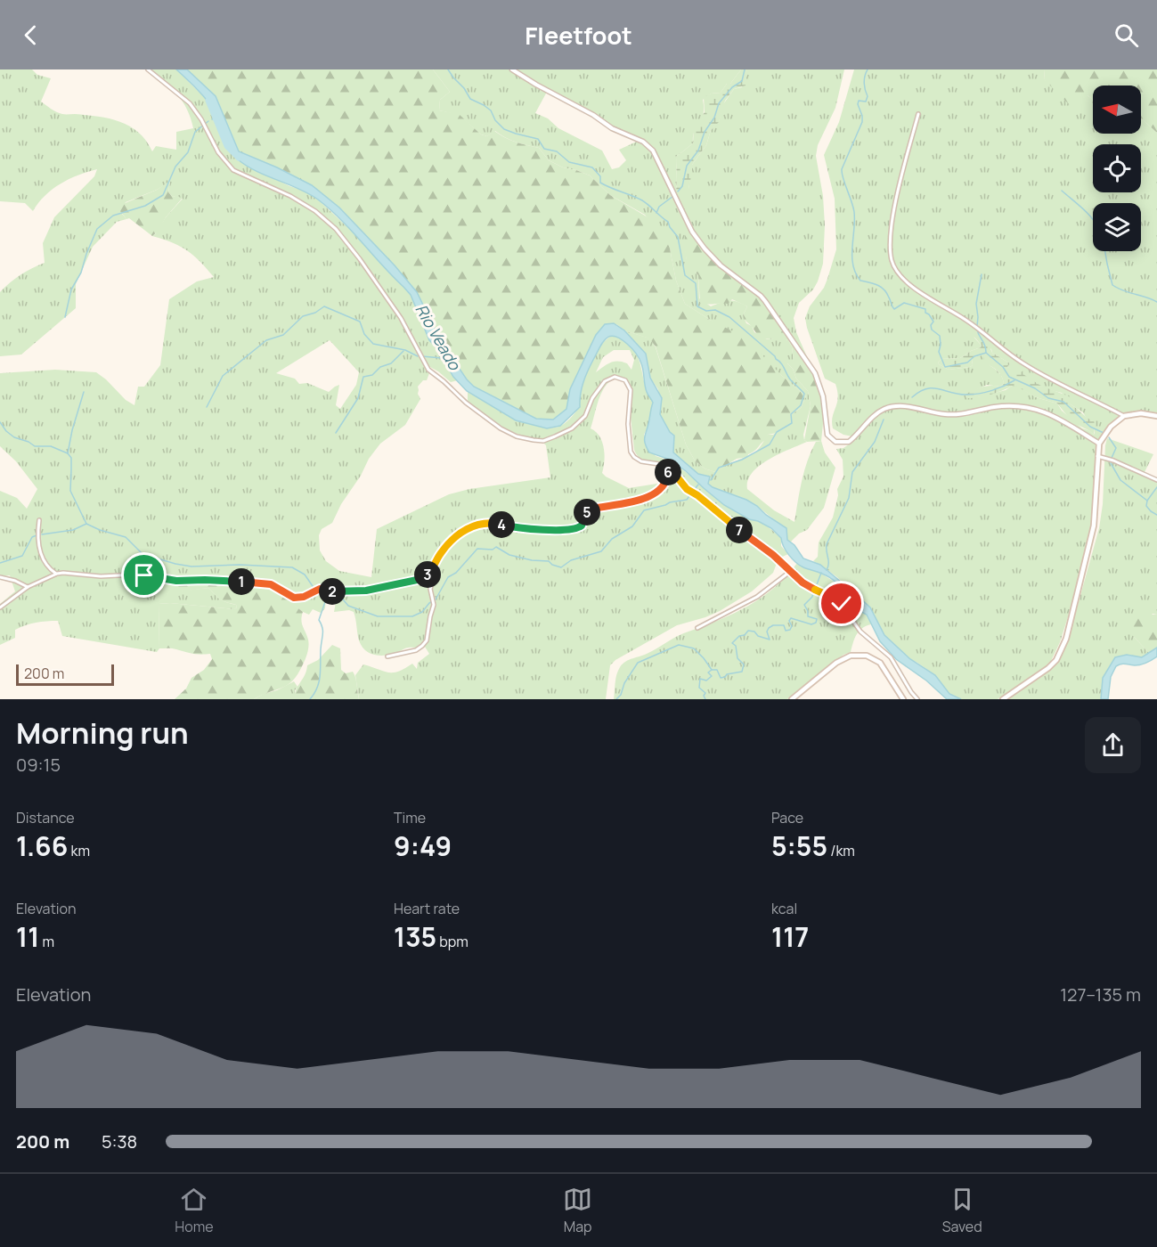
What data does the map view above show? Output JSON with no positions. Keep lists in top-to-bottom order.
{
  "water": ["Rio Veado"],
  "scale_bar": "200 m",
  "north": "left",
  "page": {
    "header": "Fleetfoot",
    "pins": [
      "6",
      "5",
      "4",
      "7",
      "3",
      "1",
      "2"
    ],
    "scale": "200 m",
    "heading": ["Morning run", "09:15"],
    "stats": [
      ["Distance", "1.66 km"],
      ["Time", "9:49"],
      ["Pace", "5:55 /km"],
      ["Elevation", "11 m"],
      ["Heart rate", "135 bpm"],
      ["kcal", "117"]
    ],
    "chart": ["Elevation", "127–135 m"],
    "list": [
      {
        "name": "200 m",
        "note": "5:38"
      }
    ],
    "tabs": ["Home", "Map", "Saved"]
  }
}
